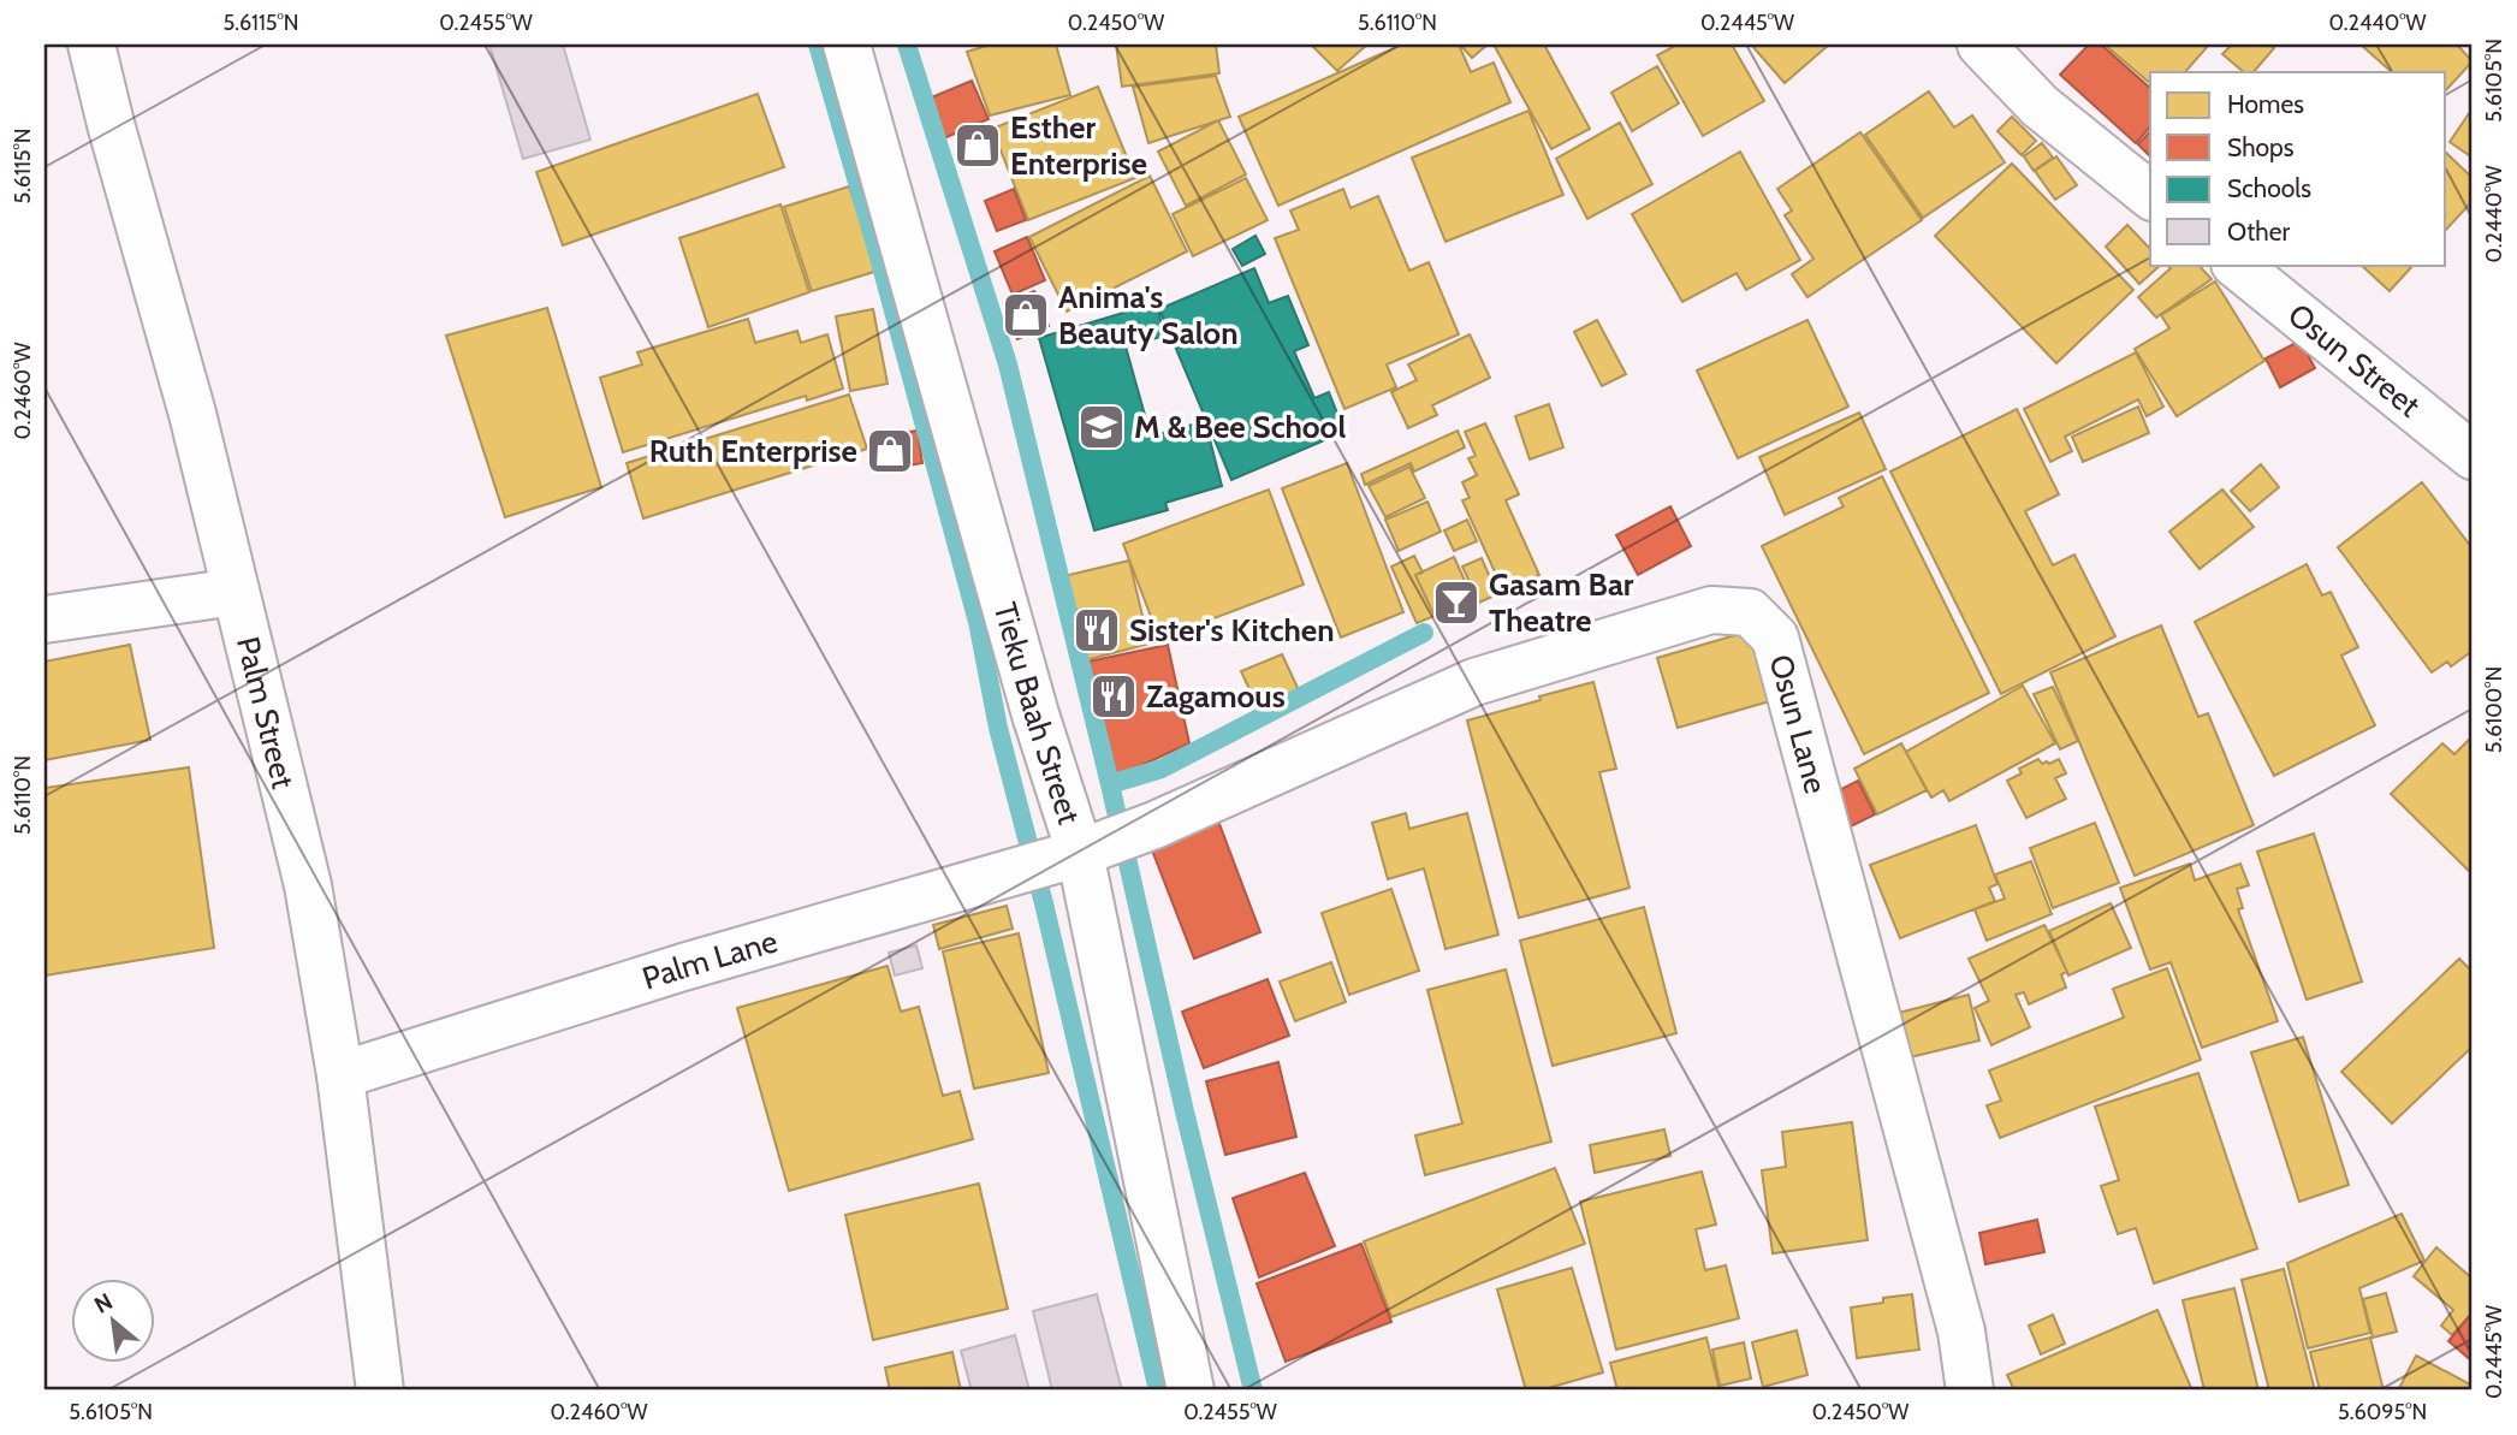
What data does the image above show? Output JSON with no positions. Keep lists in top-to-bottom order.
{
  "streets": {
    "street": [
      "Osun Street",
      "Palm Street",
      "Tieku Baah Street",
      "Osun Lane",
      "Palm Lane"
    ]
  },
  "crossings": [
    ["Palm Street", "Palm Lane"],
    ["Tieku Baah Street", "Osun Lane"],
    ["Tieku Baah Street", "Palm Lane"],
    ["Osun Lane", "Palm Lane"]
  ],
  "places": {
    "shop": ["Esther Enterprise", "Anima's Beauty Salon", "Ruth Enterprise"],
    "school or university": ["M & Bee School"],
    "bar": ["Gasam Bar Theatre"],
    "restaurant": ["Sister's Kitchen", "Zagamous"]
  },
  "legend": [
    "Homes",
    "Shops",
    "Schools",
    "Other"
  ],
  "north": "top left",
  "coordinates": [
    "5.6115°N",
    "0.2455°W",
    "0.2450°W",
    "5.6110°N",
    "0.2445°W",
    "0.2440°W",
    "5.6105°N",
    "0.2460°W",
    "5.6100°N",
    "5.6095°N"
  ]
}
